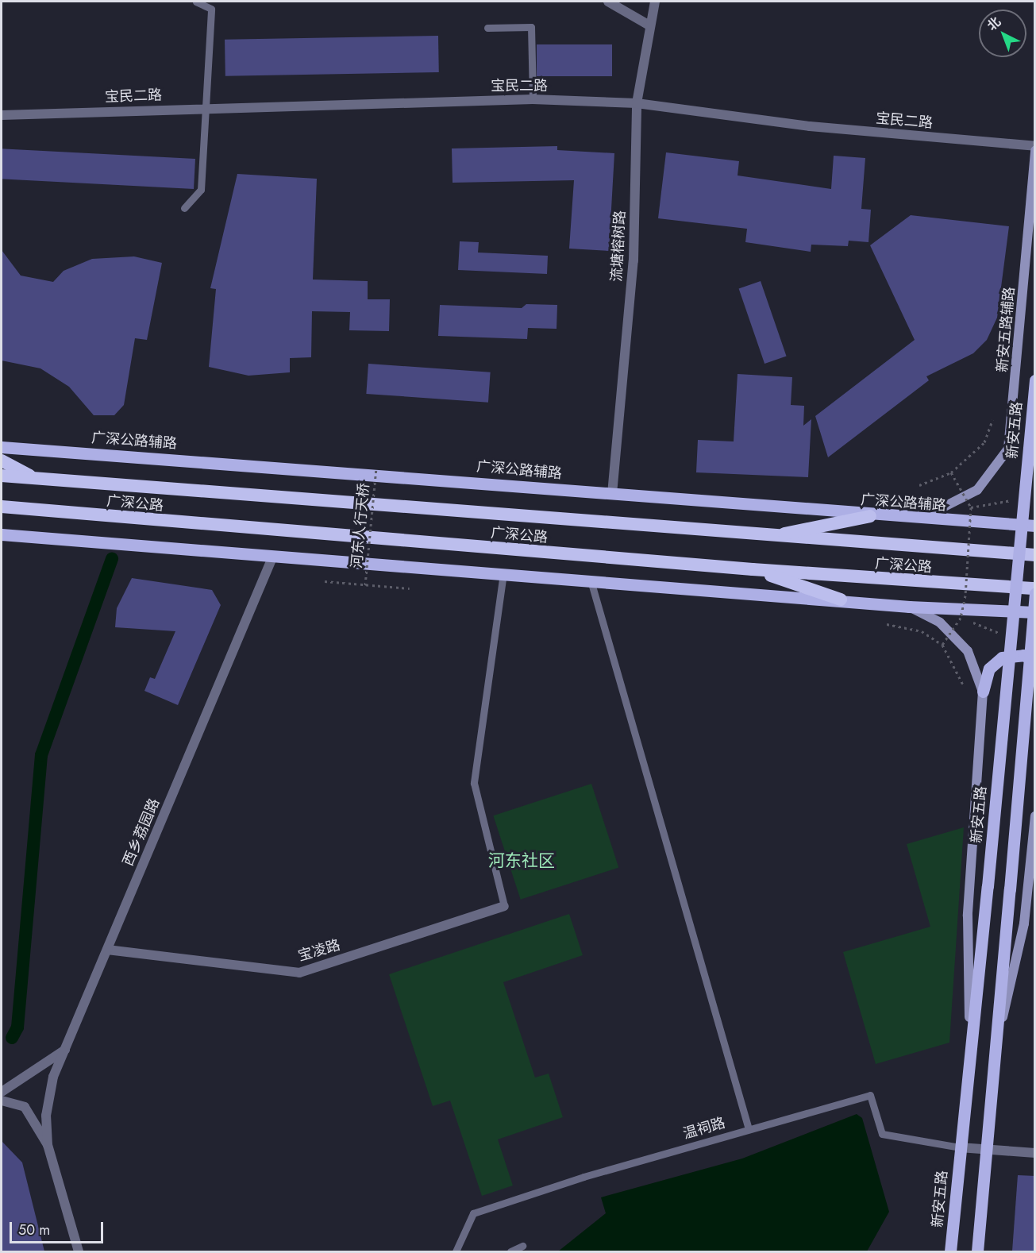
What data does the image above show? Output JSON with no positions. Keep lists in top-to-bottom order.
{
  "streets": {
    "highway": ["广深公路"],
    "main road": ["新安五路辅路", "新安五路", "广深公路辅路"],
    "street": [
      "宝民二路",
      "流塘榕树路",
      "西乡荔园路",
      "宝凌路"
    ],
    "lane": ["温祠路"],
    "path": ["河东人行天桥"]
  },
  "crossings": [
    ["宝民二路", "流塘榕树路"],
    ["流塘榕树路", "广深公路辅路"],
    ["新安五路辅路", "广深公路辅路"],
    ["新安五路", "温祠路"],
    ["西乡荔园路", "宝凌路"]
  ],
  "districts": ["河东社区"],
  "scale_bar": "50 m",
  "north": "top left"
}
